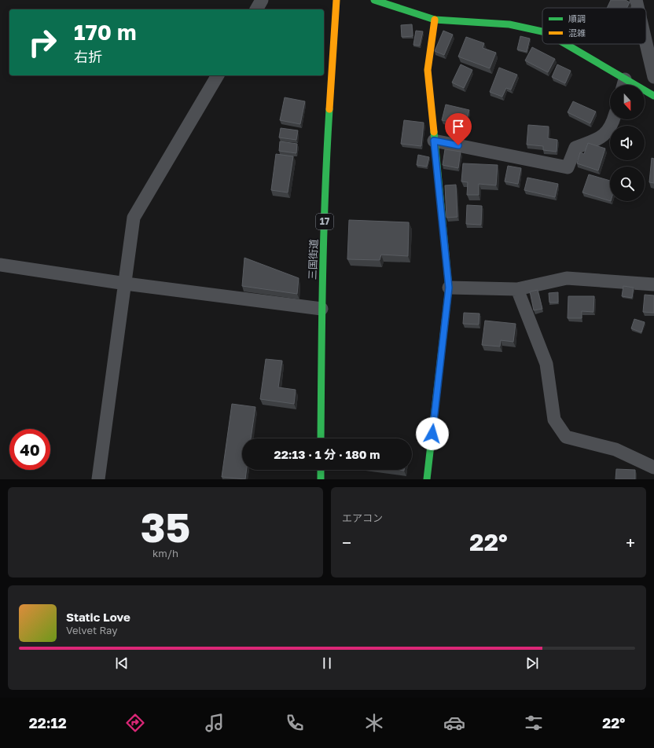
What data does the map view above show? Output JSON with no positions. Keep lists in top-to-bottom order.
{
  "streets": {
    "main road": ["17", "三国街道"]
  },
  "legend": ["順調", "混雑"],
  "north": "bottom",
  "page": {
    "turn": ["170 m", "右折"],
    "limit": "40",
    "trip": "22:13 · 1 分 · 180 m",
    "tile": [
      ["35", "km/h"],
      "エアコン"
    ],
    "heat": ["−", "22°", "+"],
    "song": ["Static Love", "Velvet Ray"],
    "tabs": ["22:12", "22°"]
  }
}
